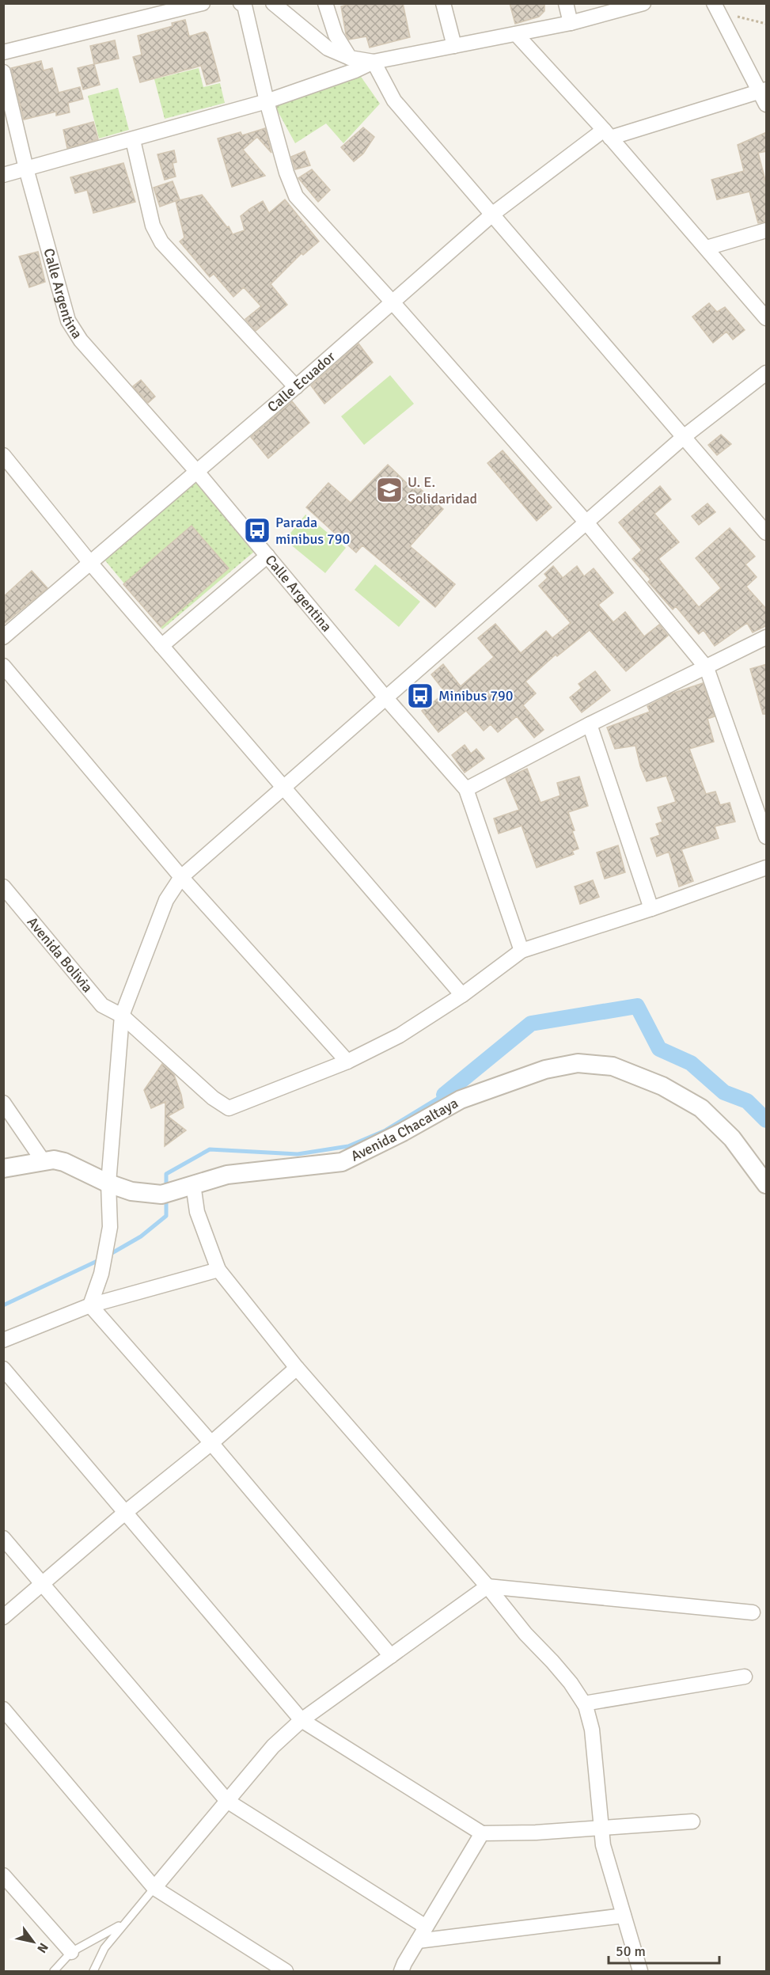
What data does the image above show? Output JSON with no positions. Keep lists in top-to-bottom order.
{
  "streets": {
    "street": [
      "Calle Argentina",
      "Calle Ecuador",
      "Avenida Bolivia",
      "Avenida Chacaltaya"
    ]
  },
  "crossings": [
    ["Calle Argentina", "Calle Ecuador"]
  ],
  "places": {
    "school or university": ["U. E. Solidaridad"],
    "bus stop": ["Parada minibus 790", "Minibus 790"]
  },
  "scale_bar": "50 m",
  "north": "bottom right"
}
